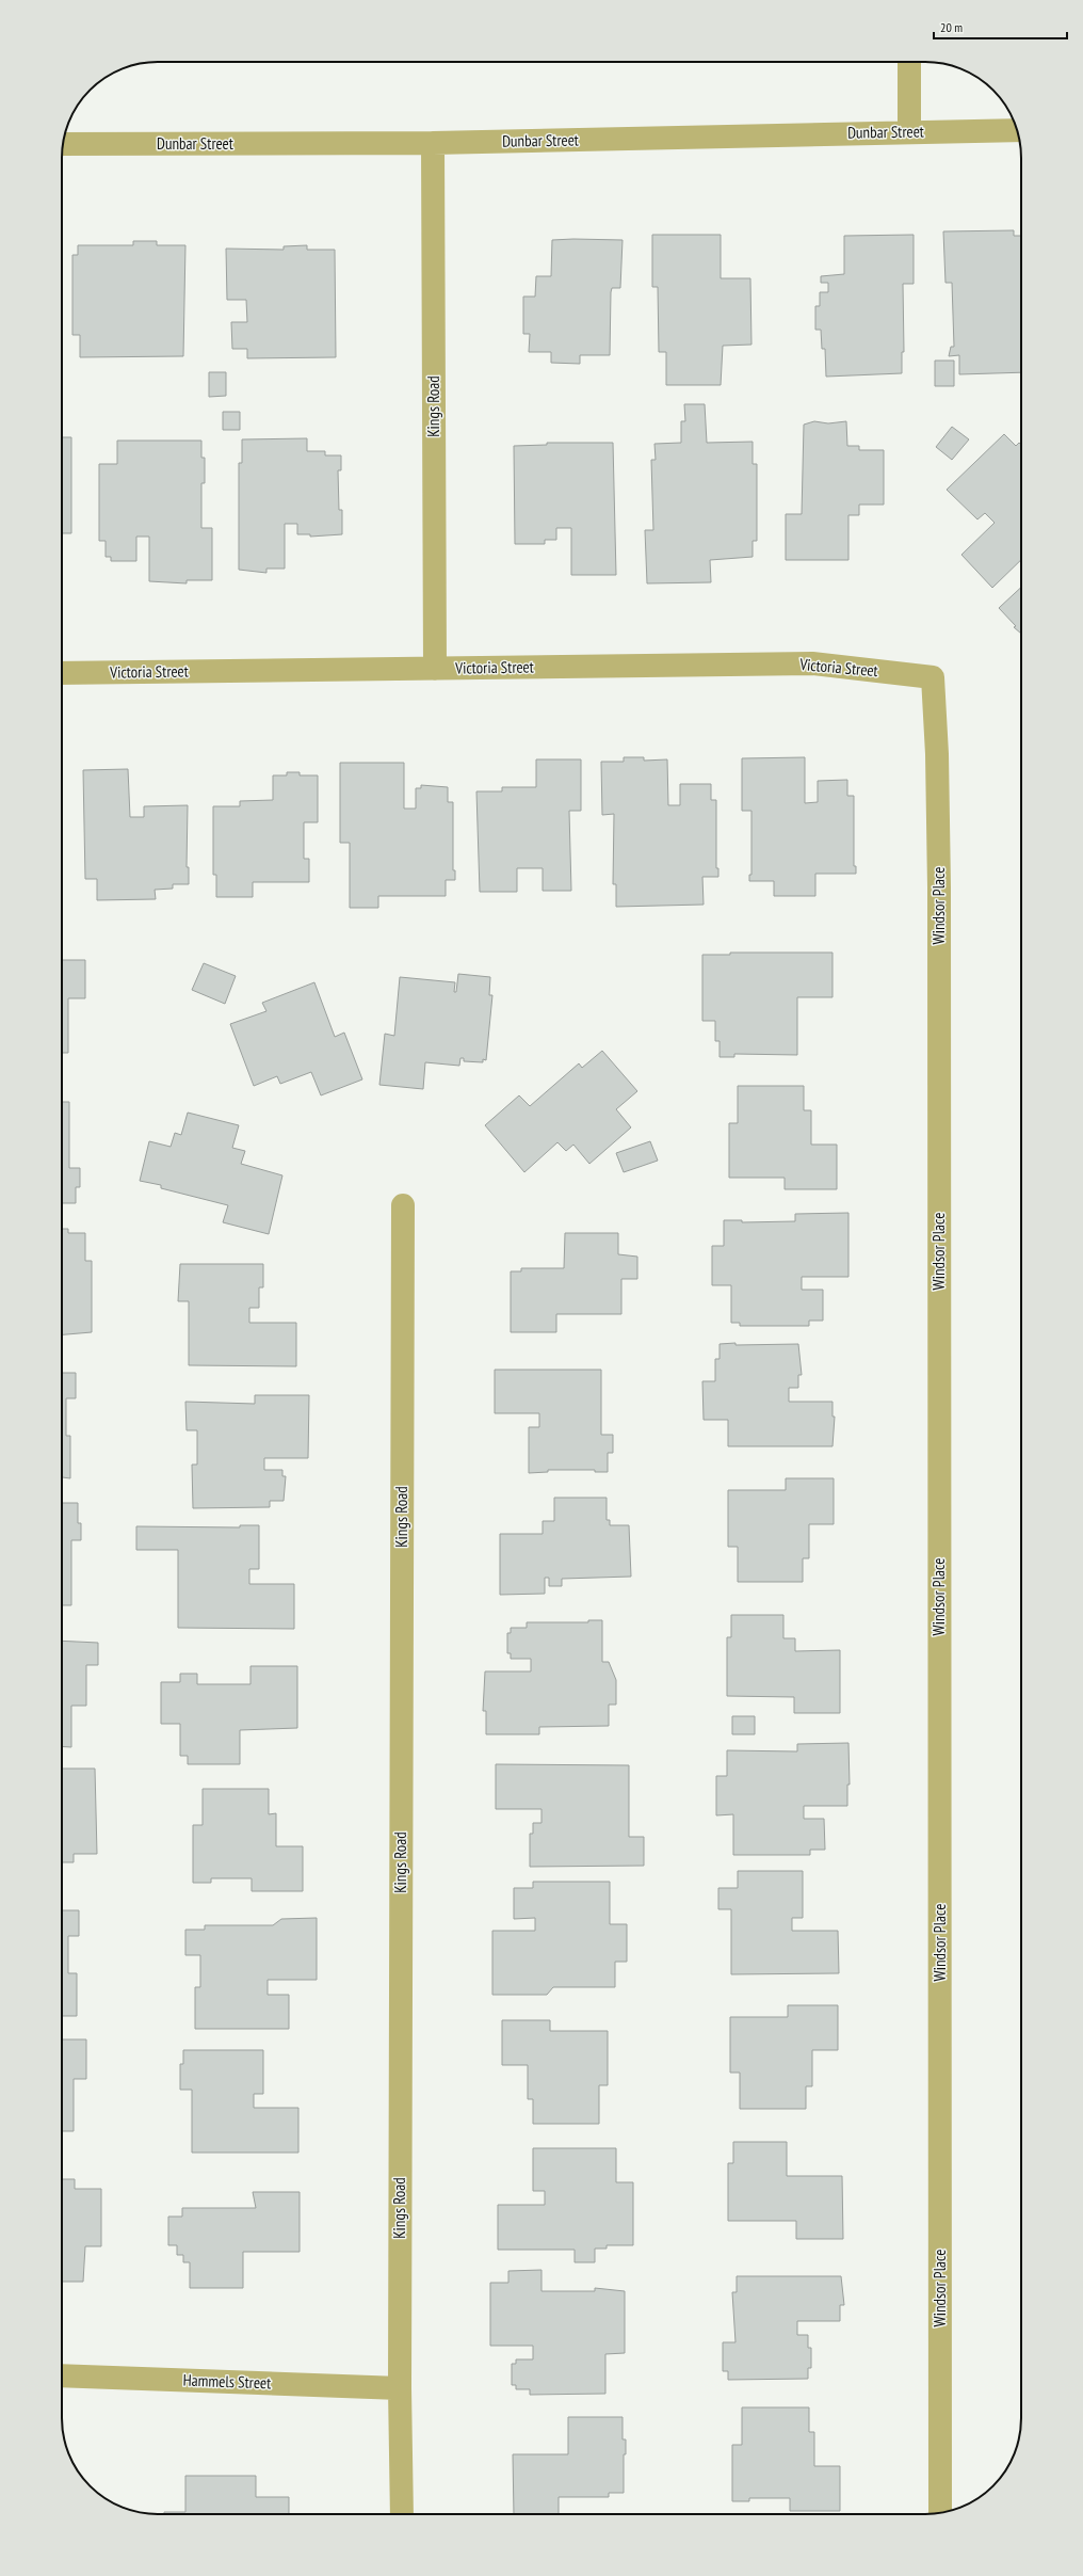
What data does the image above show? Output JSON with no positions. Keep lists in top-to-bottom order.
{
  "streets": {
    "street": [
      "Dunbar Street",
      "Kings Road",
      "Victoria Street",
      "Windsor Place",
      "Hammels Street"
    ]
  },
  "crossings": [
    ["Dunbar Street", "Kings Road"],
    ["Kings Road", "Victoria Street"],
    ["Kings Road", "Hammels Street"],
    ["Victoria Street", "Windsor Place"]
  ],
  "scale_bar": "20 m"
}
